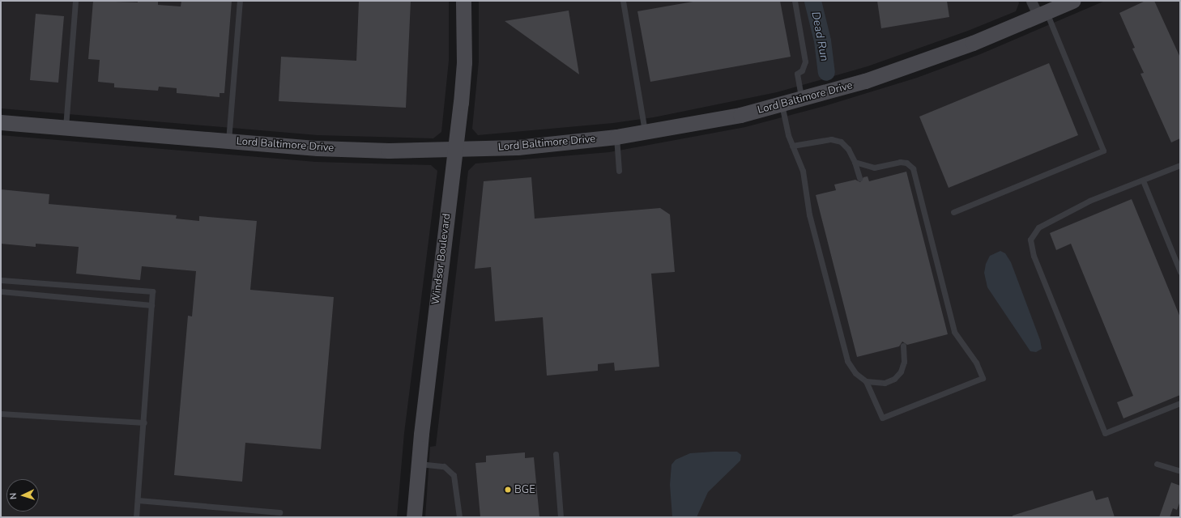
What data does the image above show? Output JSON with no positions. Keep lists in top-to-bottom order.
{
  "streets": {
    "main road": ["Lord Baltimore Drive", "Windsor Boulevard"]
  },
  "crossings": [
    ["Lord Baltimore Drive", "Windsor Boulevard"]
  ],
  "water": ["Dead Run"],
  "places": ["BGE"],
  "north": "left"
}
